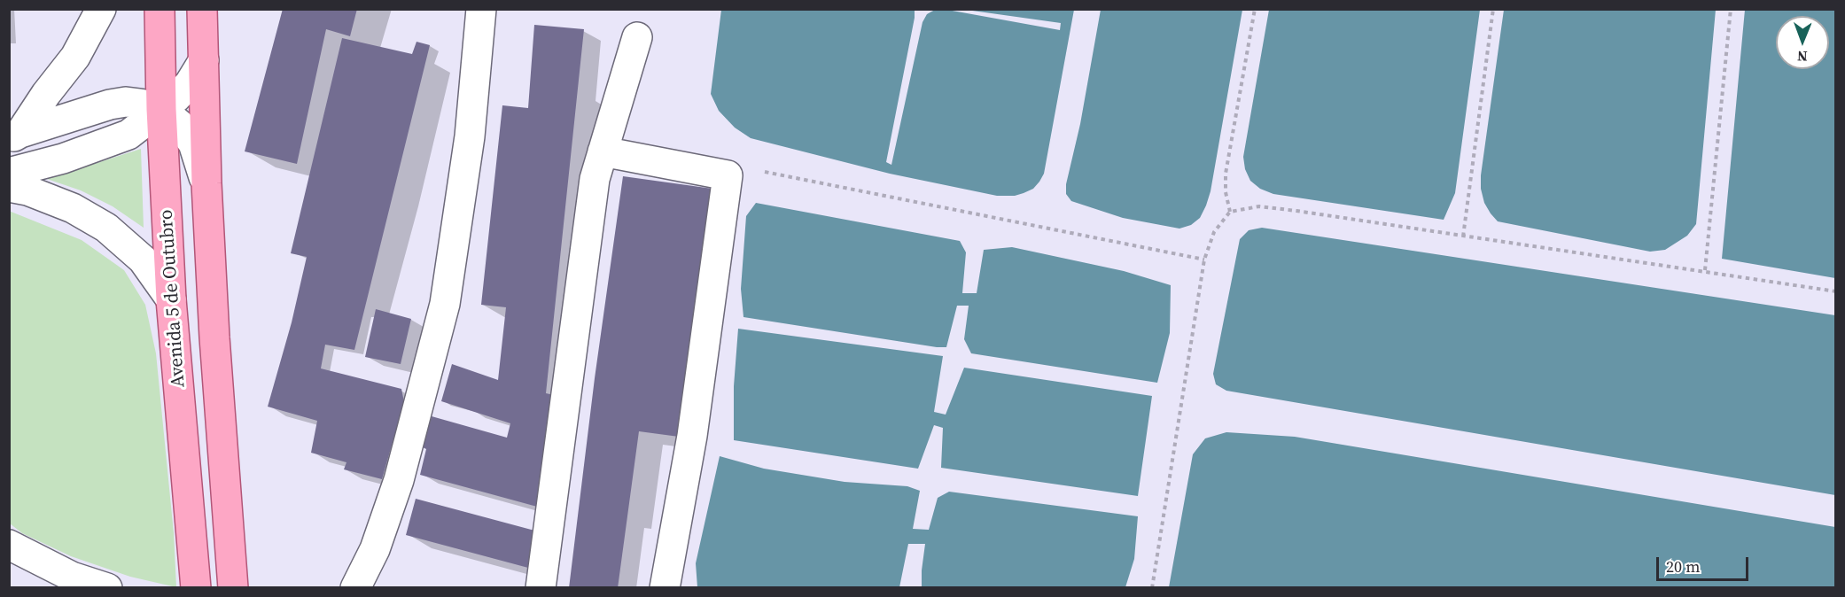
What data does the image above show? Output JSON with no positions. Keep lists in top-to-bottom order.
{
  "streets": {
    "main road": ["Avenida 5 de Outubro"]
  },
  "scale_bar": "20 m",
  "north": "bottom"
}
